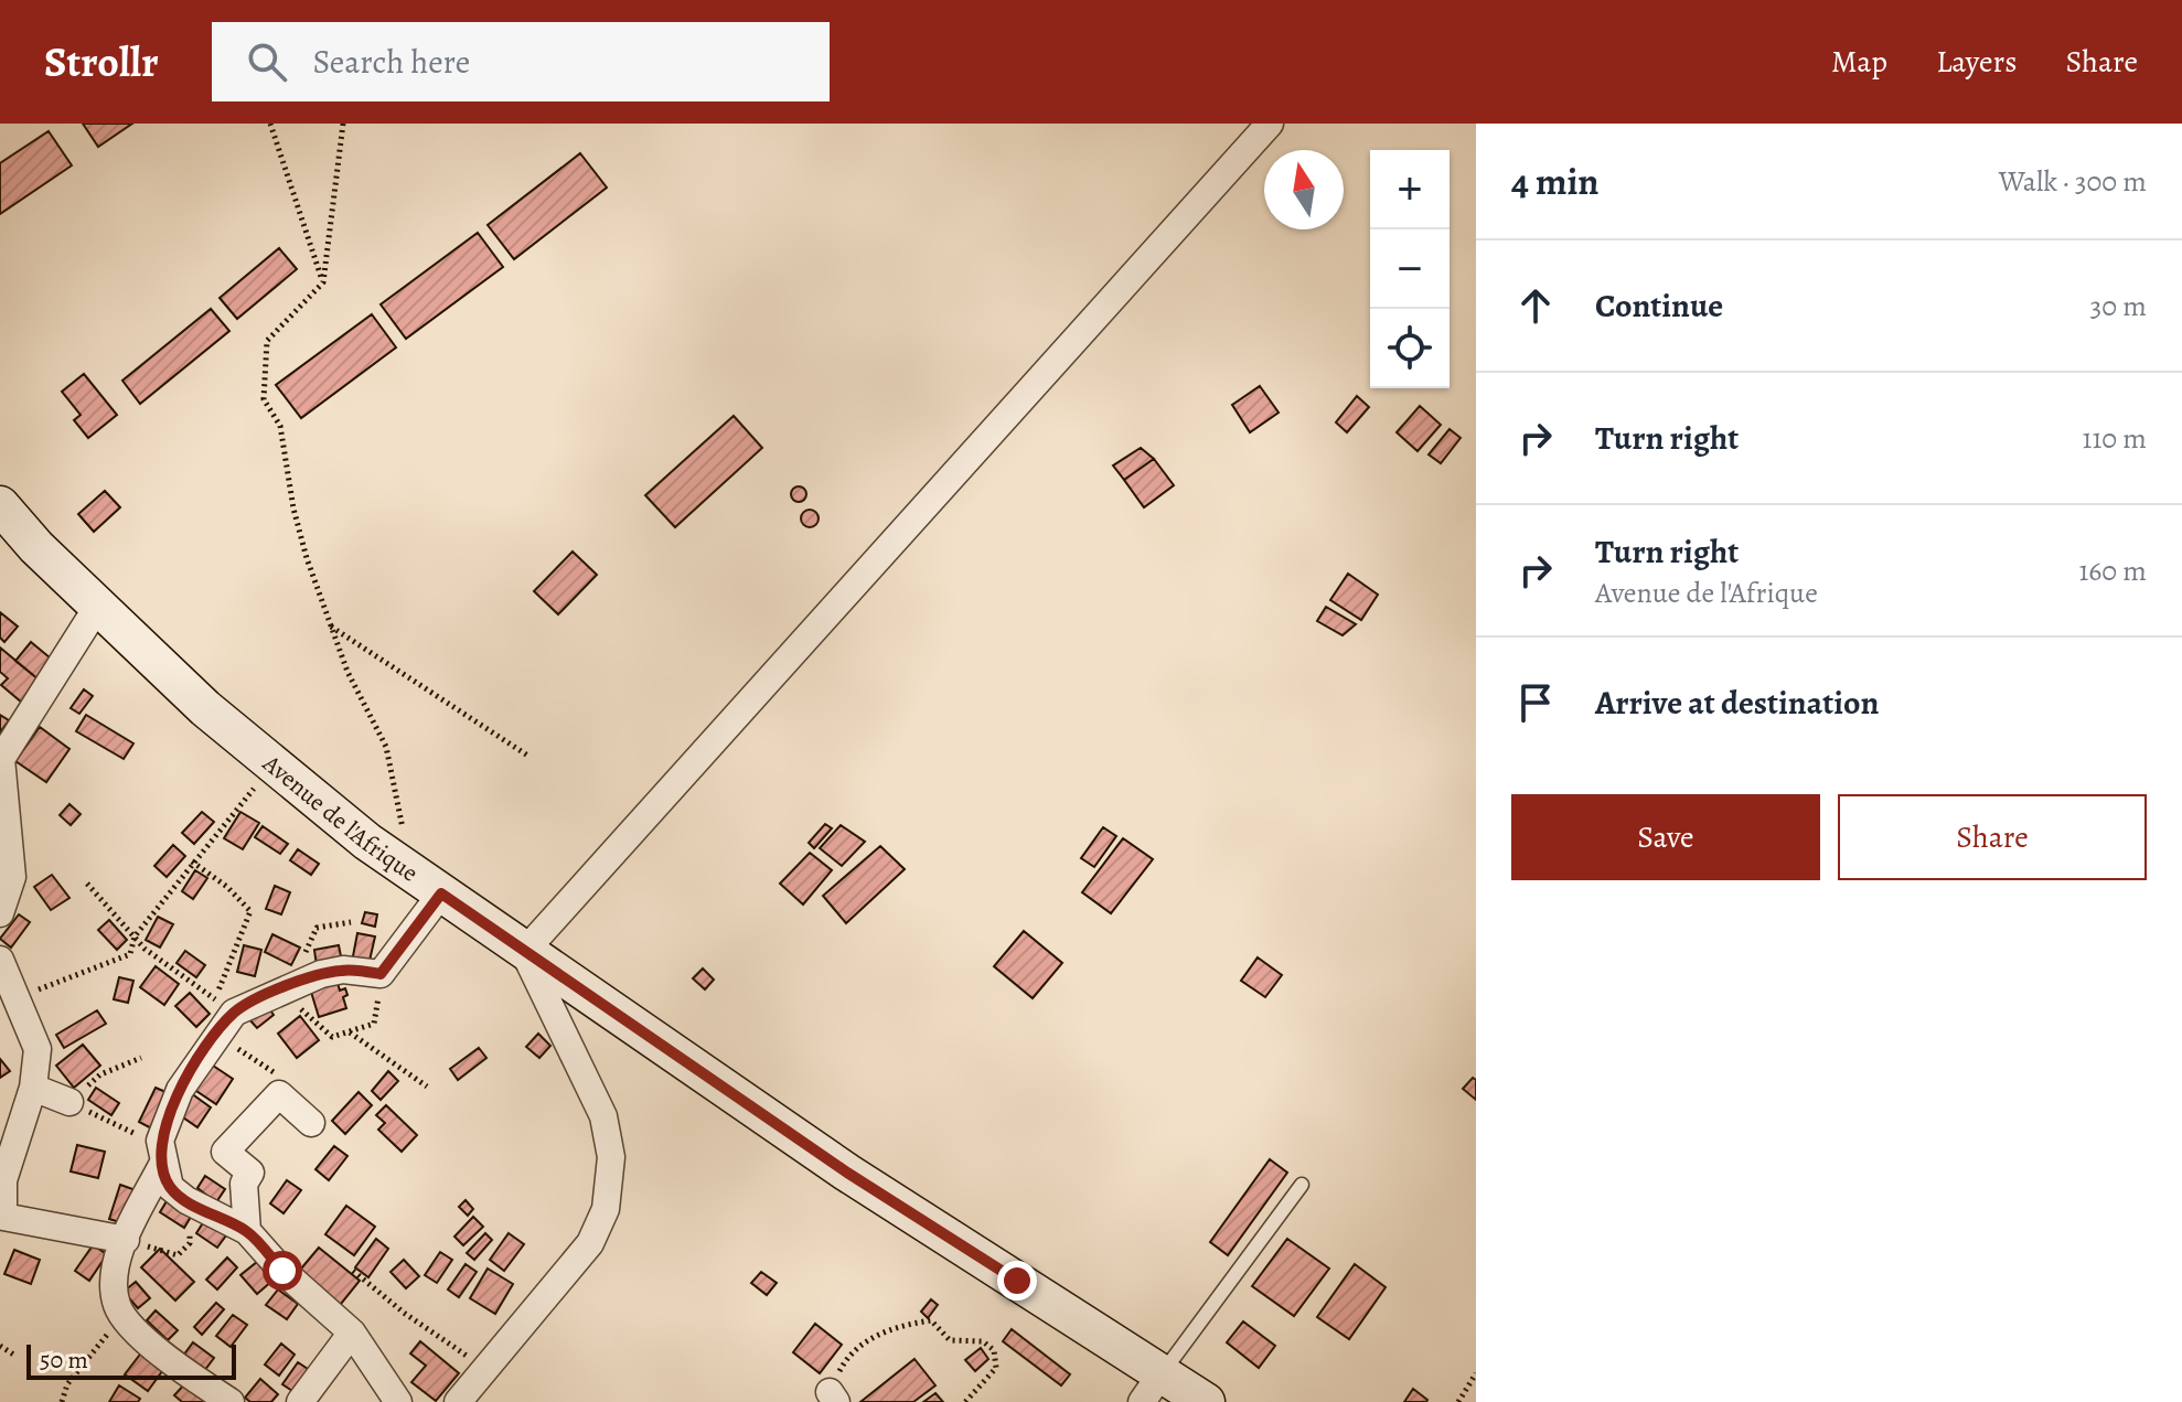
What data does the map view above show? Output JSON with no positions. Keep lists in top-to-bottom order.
{
  "streets": {
    "main road": ["Avenue de l'Afrique"]
  },
  "scale_bar": "50 m",
  "north": "top",
  "page": {
    "header": "Strollr",
    "search": "Search here",
    "nav": ["Map", "Layers", "Share"],
    "heading": ["4 min", "Walk · 300 m"],
    "map_buttons": ["+", "−"],
    "list": [
      ["Continue", "30 m"],
      ["Turn right", "110 m"],
      ["Turn right", "Avenue de l'Afrique", "160 m"],
      "Arrive at destination"
    ],
    "buttons": ["Save", "Share"],
    "scale": "50 m"
  }
}
